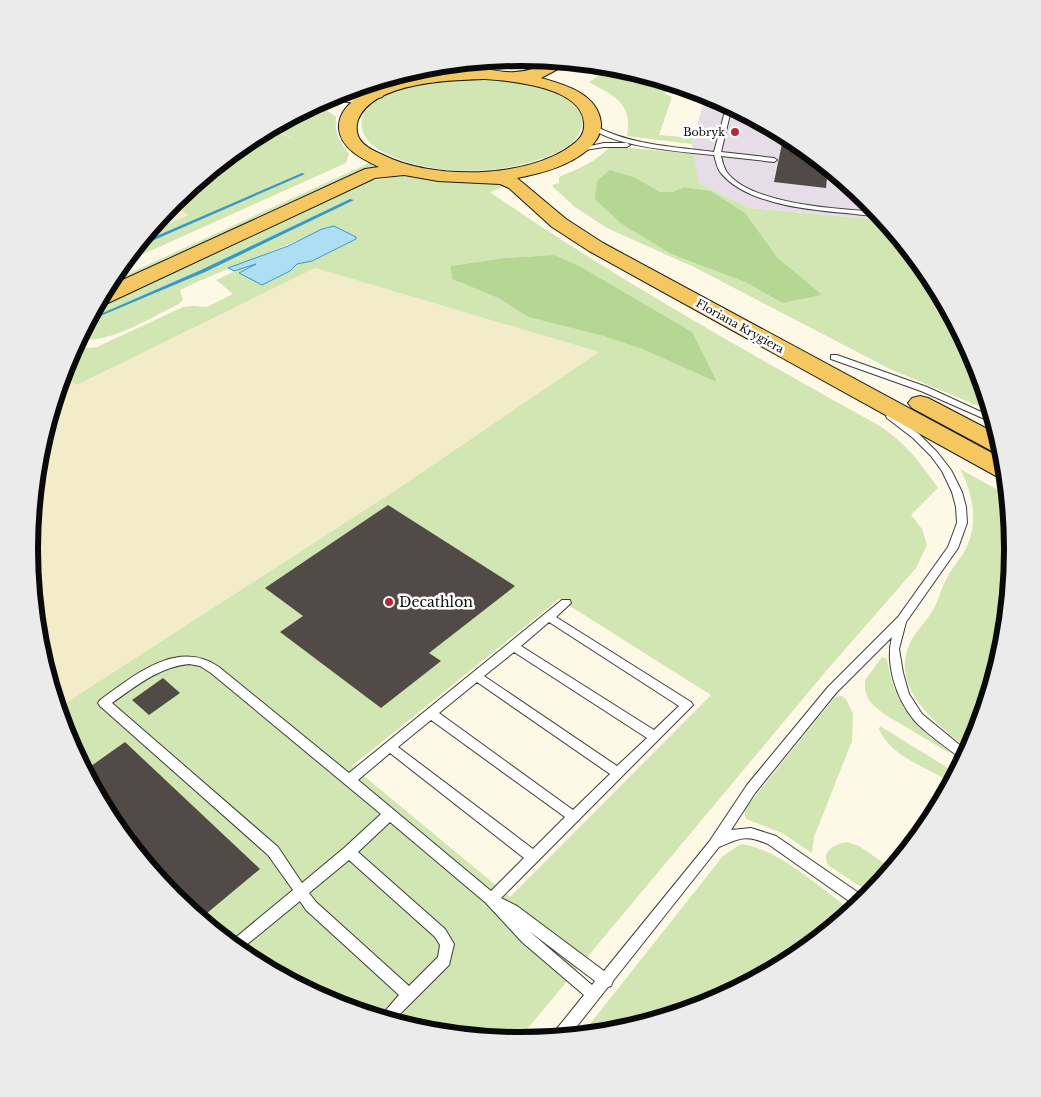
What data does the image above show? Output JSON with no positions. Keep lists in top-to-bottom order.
{
  "streets": {
    "main road": ["Floriana Krygiera"]
  },
  "places": ["Bobryk", "Decathlon"]
}
